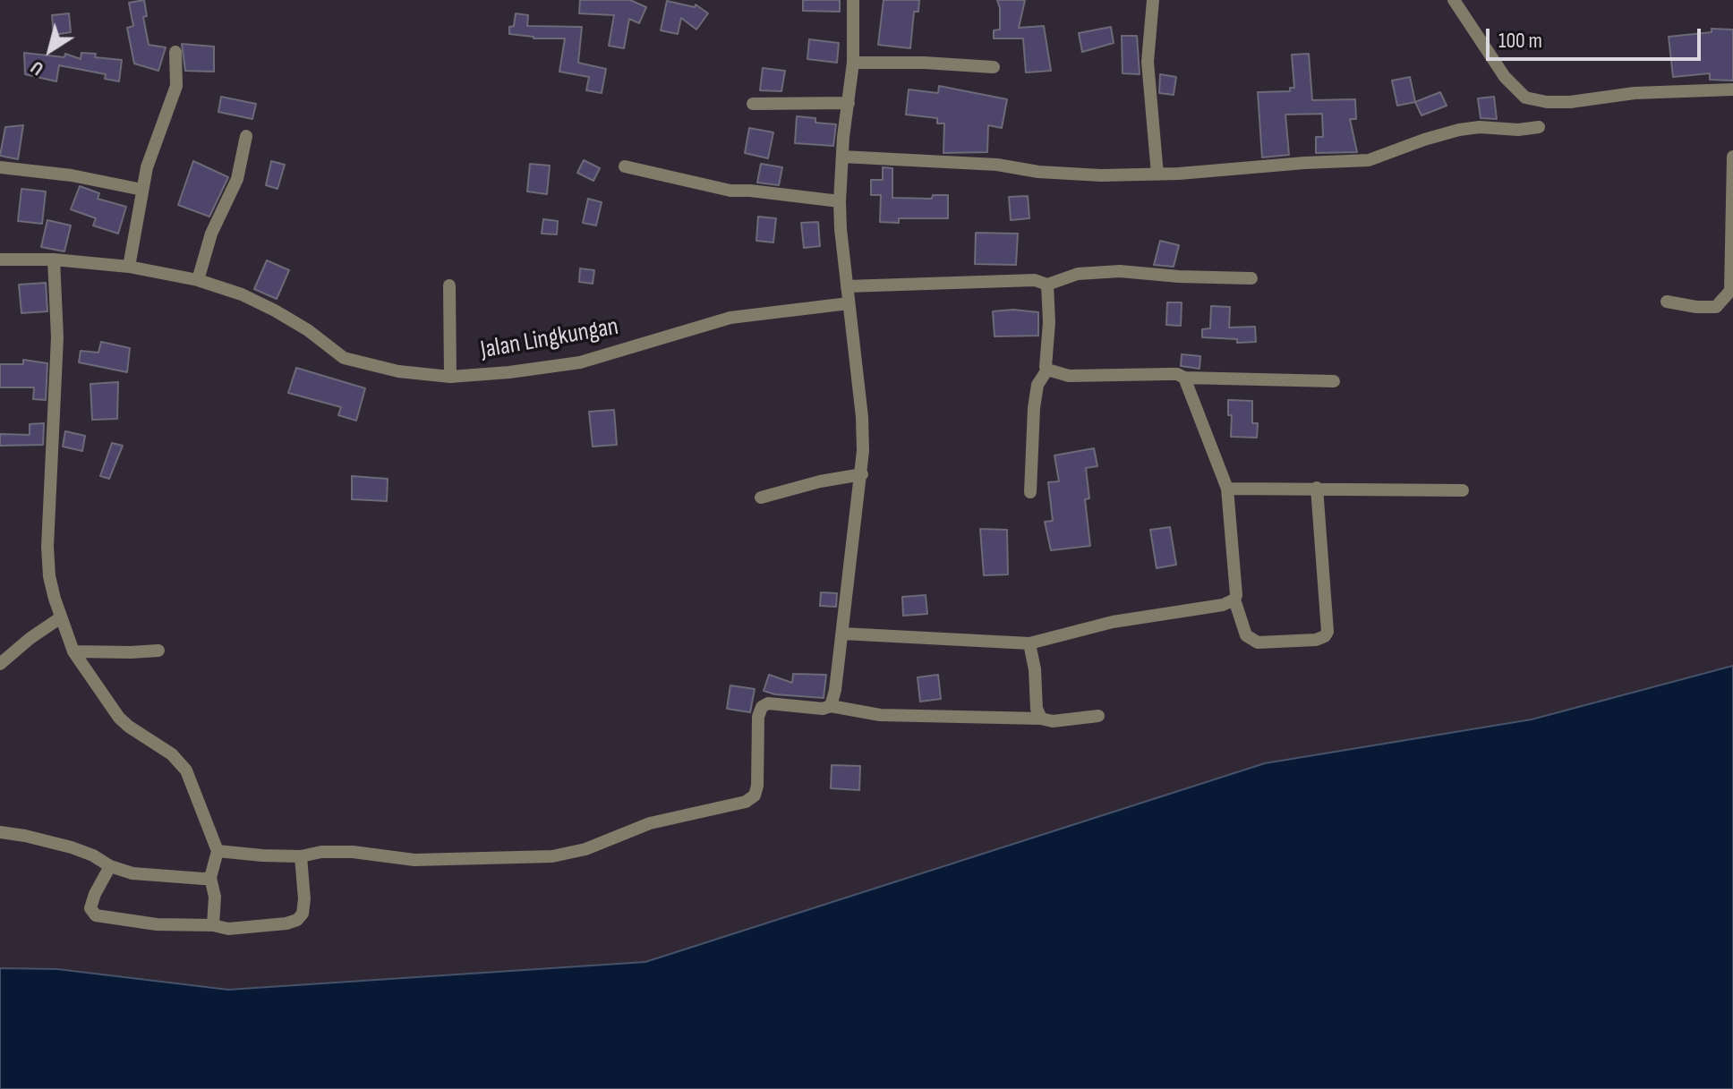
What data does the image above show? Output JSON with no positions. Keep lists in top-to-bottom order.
{
  "streets": {
    "street": ["Jalan Lingkungan"]
  },
  "scale_bar": "100 m",
  "north": "bottom left"
}
